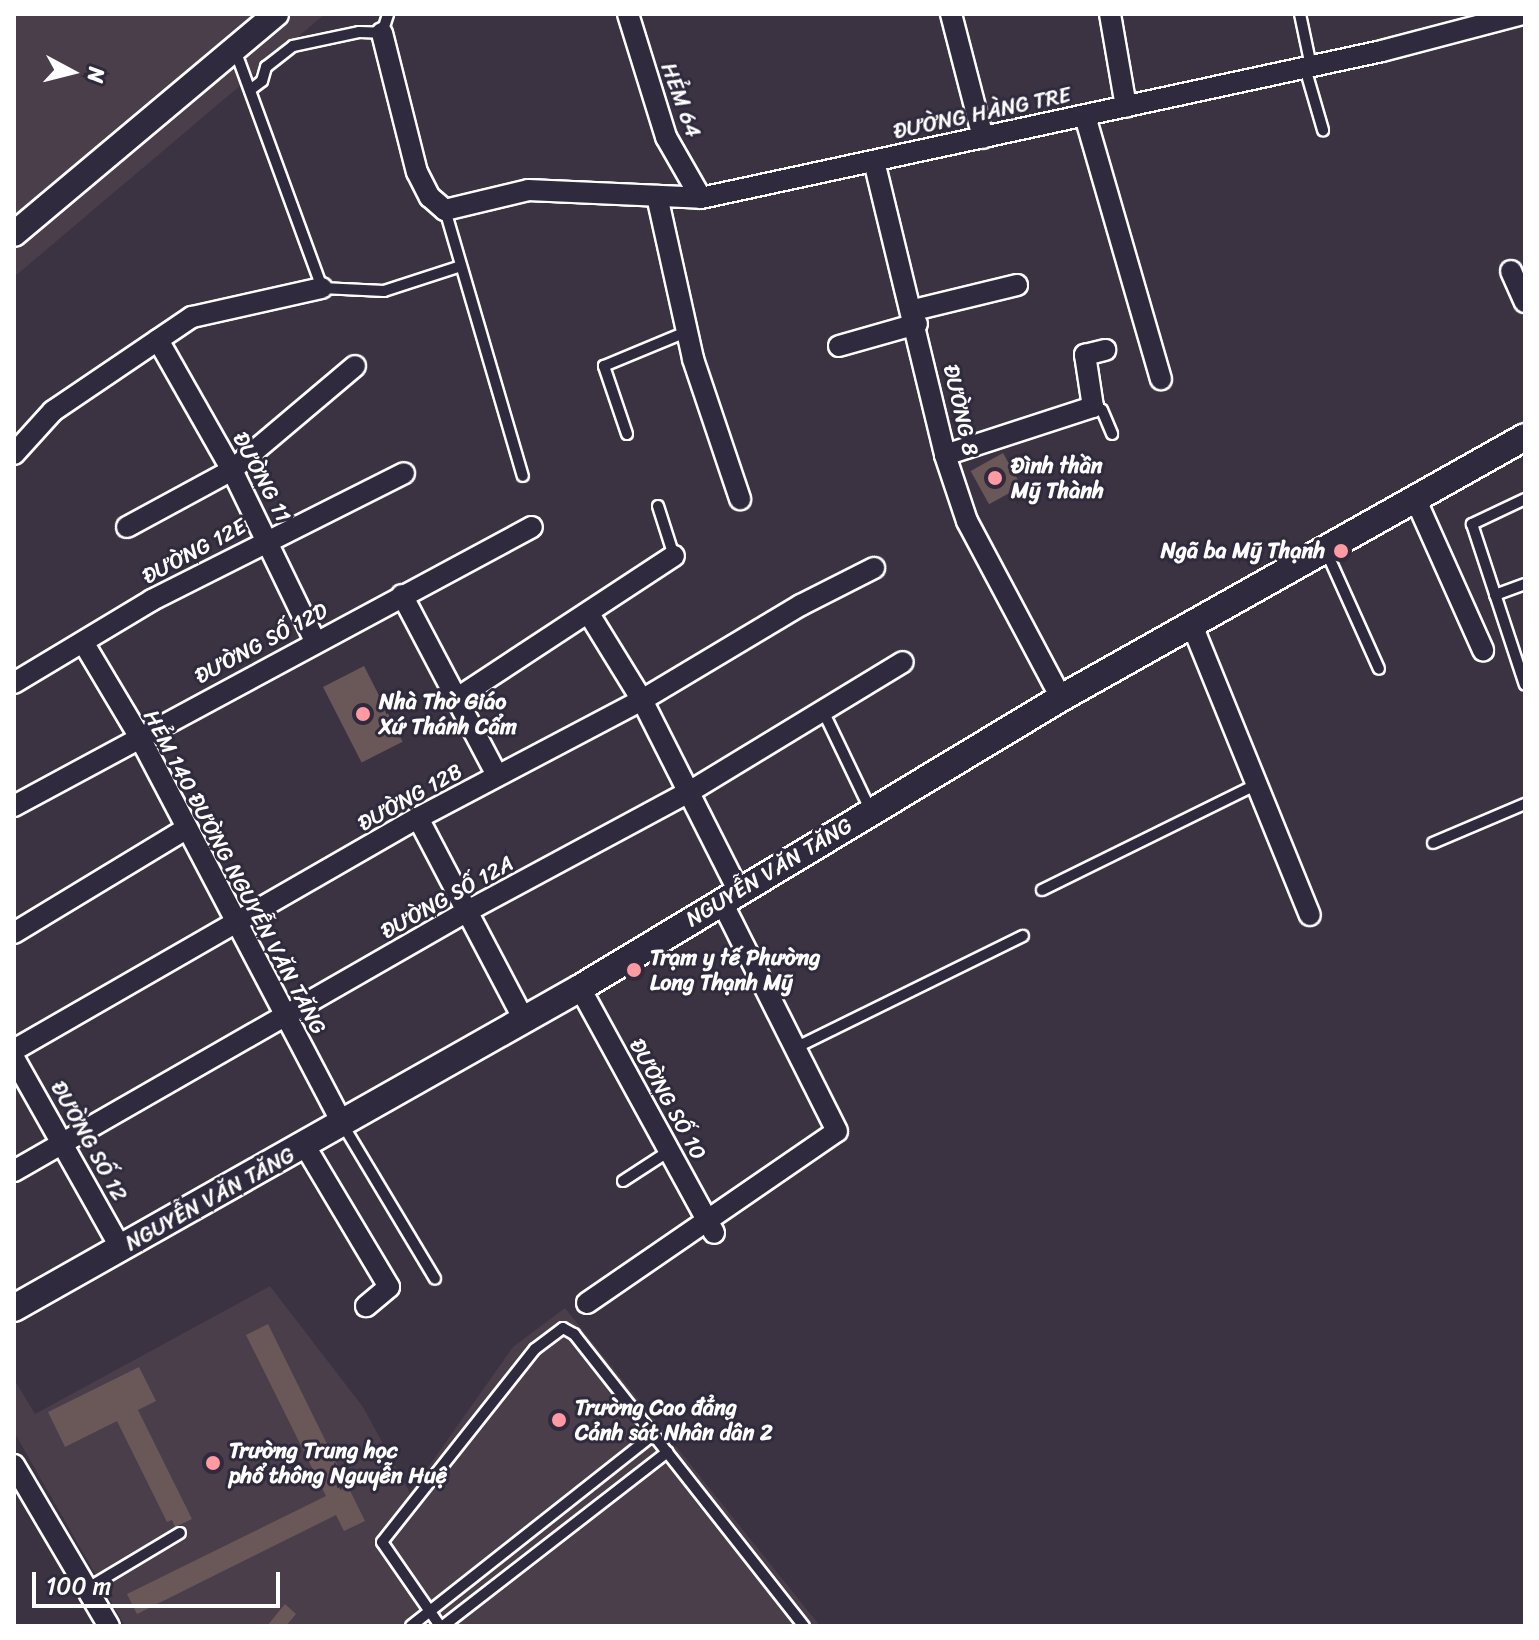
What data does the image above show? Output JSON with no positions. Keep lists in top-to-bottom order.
{
  "streets": {
    "main road": ["NGUYỄN VĂN TĂNG"],
    "street": [
      "HẺM 64",
      "ĐƯỜNG HÀNG TRE",
      "ĐƯỜNG 8",
      "ĐƯỜNG 11",
      "ĐƯỜNG 12E",
      "ĐƯỜNG SỐ 12D",
      "ĐƯỜNG 12B",
      "HẺM 140 ĐƯỜNG NGUYỄN VĂN TĂNG",
      "ĐƯỜNG SỐ 12A",
      "ĐƯỜNG SỐ 10",
      "ĐƯỜNG SỐ 12"
    ]
  },
  "crossings": [
    ["HẺM 64", "ĐƯỜNG HÀNG TRE"],
    ["ĐƯỜNG HÀNG TRE", "ĐƯỜNG 8"],
    ["ĐƯỜNG 8", "NGUYỄN VĂN TĂNG"],
    ["ĐƯỜNG 11", "ĐƯỜNG 12E"],
    ["ĐƯỜNG 11", "ĐƯỜNG SỐ 12D"],
    ["ĐƯỜNG 12E", "HẺM 140 ĐƯỜNG NGUYỄN VĂN TĂNG"],
    ["ĐƯỜNG SỐ 12D", "HẺM 140 ĐƯỜNG NGUYỄN VĂN TĂNG"],
    ["ĐƯỜNG 12B", "HẺM 140 ĐƯỜNG NGUYỄN VĂN TĂNG"],
    ["HẺM 140 ĐƯỜNG NGUYỄN VĂN TĂNG", "NGUYỄN VĂN TĂNG"],
    ["HẺM 140 ĐƯỜNG NGUYỄN VĂN TĂNG", "ĐƯỜNG SỐ 12A"],
    ["NGUYỄN VĂN TĂNG", "ĐƯỜNG SỐ 10"],
    ["NGUYỄN VĂN TĂNG", "ĐƯỜNG SỐ 12"],
    ["ĐƯỜNG SỐ 12A", "ĐƯỜNG SỐ 12"]
  ],
  "places": [
    "Đình thần Mỹ Thành",
    "Ngã ba Mỹ Thạnh",
    "Nhà Thờ Giáo Xứ Thánh Cẩm",
    "Trạm y tế Phường Long Thạnh Mỹ",
    "Trường Cao đẳng Cảnh sát Nhân dân 2",
    "Trường Trung học phổ thông Nguyễn Huệ"
  ],
  "scale_bar": "100 m",
  "north": "right"
}
